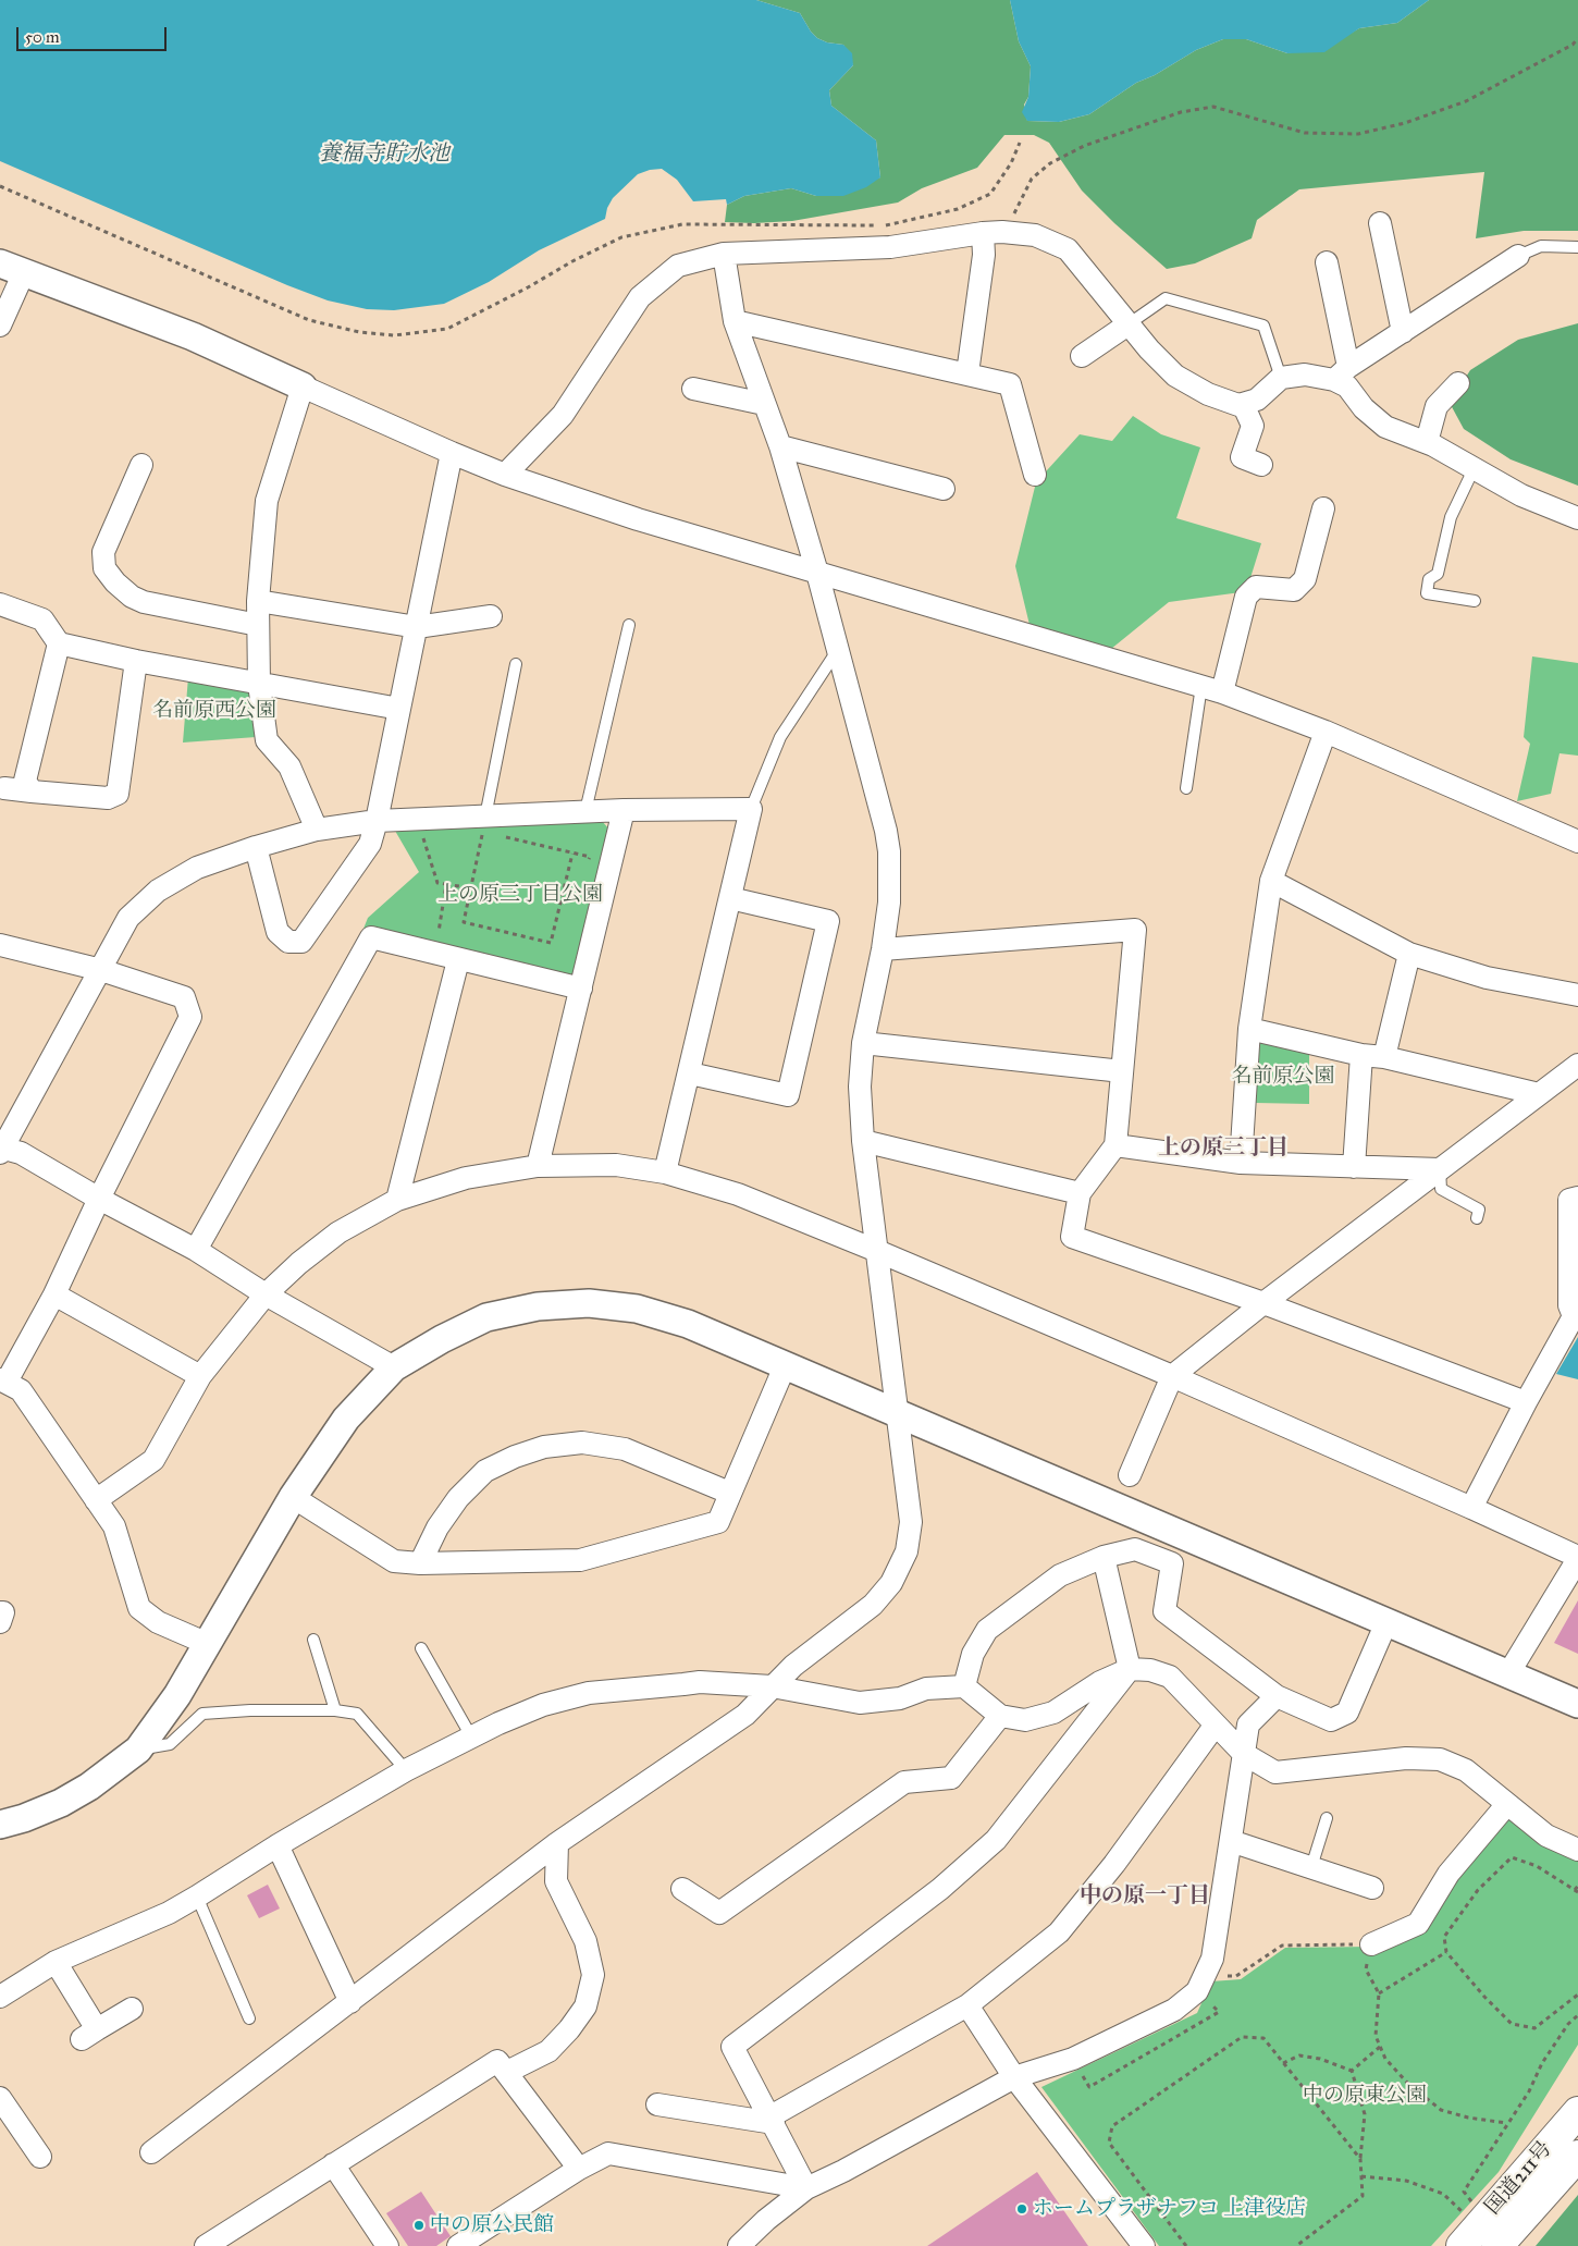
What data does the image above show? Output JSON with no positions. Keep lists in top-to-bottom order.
{
  "streets": {
    "highway": ["国道211号"]
  },
  "districts": ["上の原三丁目", "中の原一丁目"],
  "water": ["養福寺貯水池"],
  "parks": [
    "名前原西公園",
    "上の原三丁目公園",
    "名前原公園",
    "中の原東公園"
  ],
  "places": ["ホームプラザナフコ 上津役店", "中の原公民館"],
  "scale_bar": "50 m"
}
